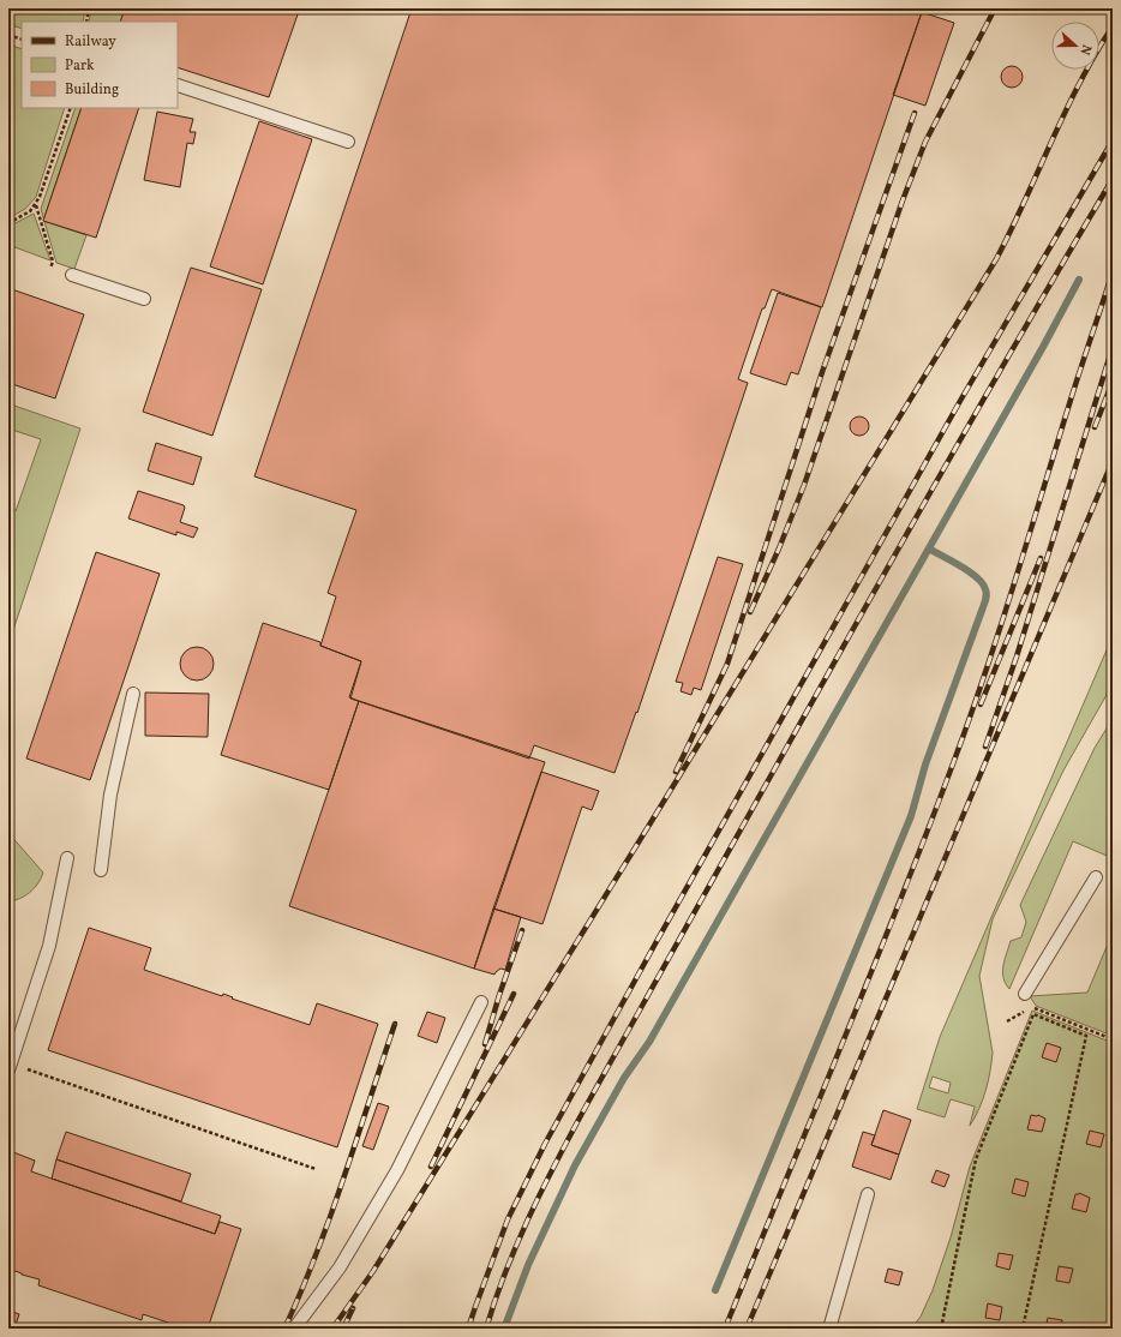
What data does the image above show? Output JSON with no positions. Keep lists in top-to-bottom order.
{
  "legend": ["Railway", "Park", "Building"],
  "north": "right"
}
